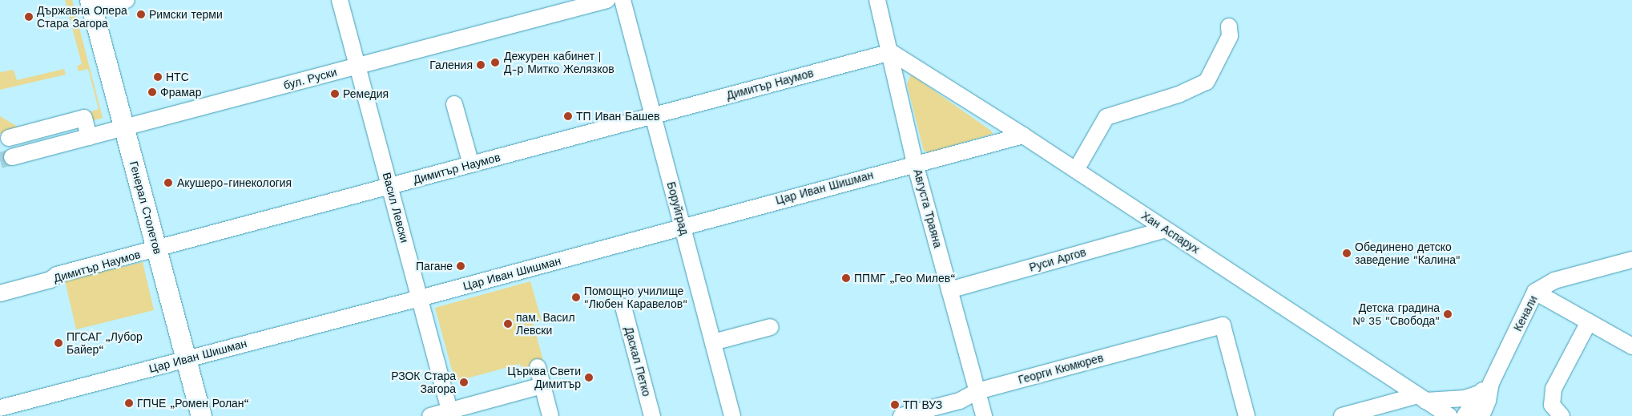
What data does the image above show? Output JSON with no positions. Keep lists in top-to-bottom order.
{
  "streets": {
    "main road": ["Генерал Столетов"],
    "street": [
      "бул. Руски",
      "Димитър Наумов",
      "Цар Иван Шишман",
      "Васил Левски",
      "Боруйград",
      "Августа Траяна",
      "Хан Аспарух",
      "Руси Аргов",
      "Кенали",
      "Даскал Петко",
      "Георги Кюмюрев"
    ]
  },
  "crossings": [
    ["бул. Руски", "Генерал Столетов"],
    ["бул. Руски", "Васил Левски"],
    ["Димитър Наумов", "Генерал Столетов"],
    ["Димитър Наумов", "Васил Левски"],
    ["Димитър Наумов", "Боруйград"],
    ["Димитър Наумов", "Августа Траяна"],
    ["Димитър Наумов", "Хан Аспарух"],
    ["Цар Иван Шишман", "Генерал Столетов"],
    ["Цар Иван Шишман", "Васил Левски"],
    ["Цар Иван Шишман", "Боруйград"],
    ["Цар Иван Шишман", "Августа Траяна"],
    ["Цар Иван Шишман", "Хан Аспарух"],
    ["Августа Траяна", "Хан Аспарух"],
    ["Августа Траяна", "Руси Аргов"],
    ["Августа Траяна", "Георги Кюмюрев"],
    ["Хан Аспарух", "Руси Аргов"]
  ],
  "places": [
    "Римски терми",
    "Държавна Опера Стара Загора",
    "Дежурен кабинет | Д-р Митко Желязков",
    "Галения",
    "НТС",
    "Фрамар",
    "Ремедия",
    "ТП Иван Башев",
    "Акушеро-гинекология",
    "Обединено детско заведение \"Калина\"",
    "Пагане",
    "ППМГ „Гео Милев“",
    "Помощно училище \"Любен Каравелов\"",
    "Детска градина № 35 \"Свобода\"",
    "пам. Васил Левски",
    "ПГСАГ „Лубор Байер“",
    "Църква Свети Димитър",
    "РЗОК Стара Загора",
    "ГПЧЕ „Ромен Ролан“",
    "ТП ВУЗ"
  ]
}
